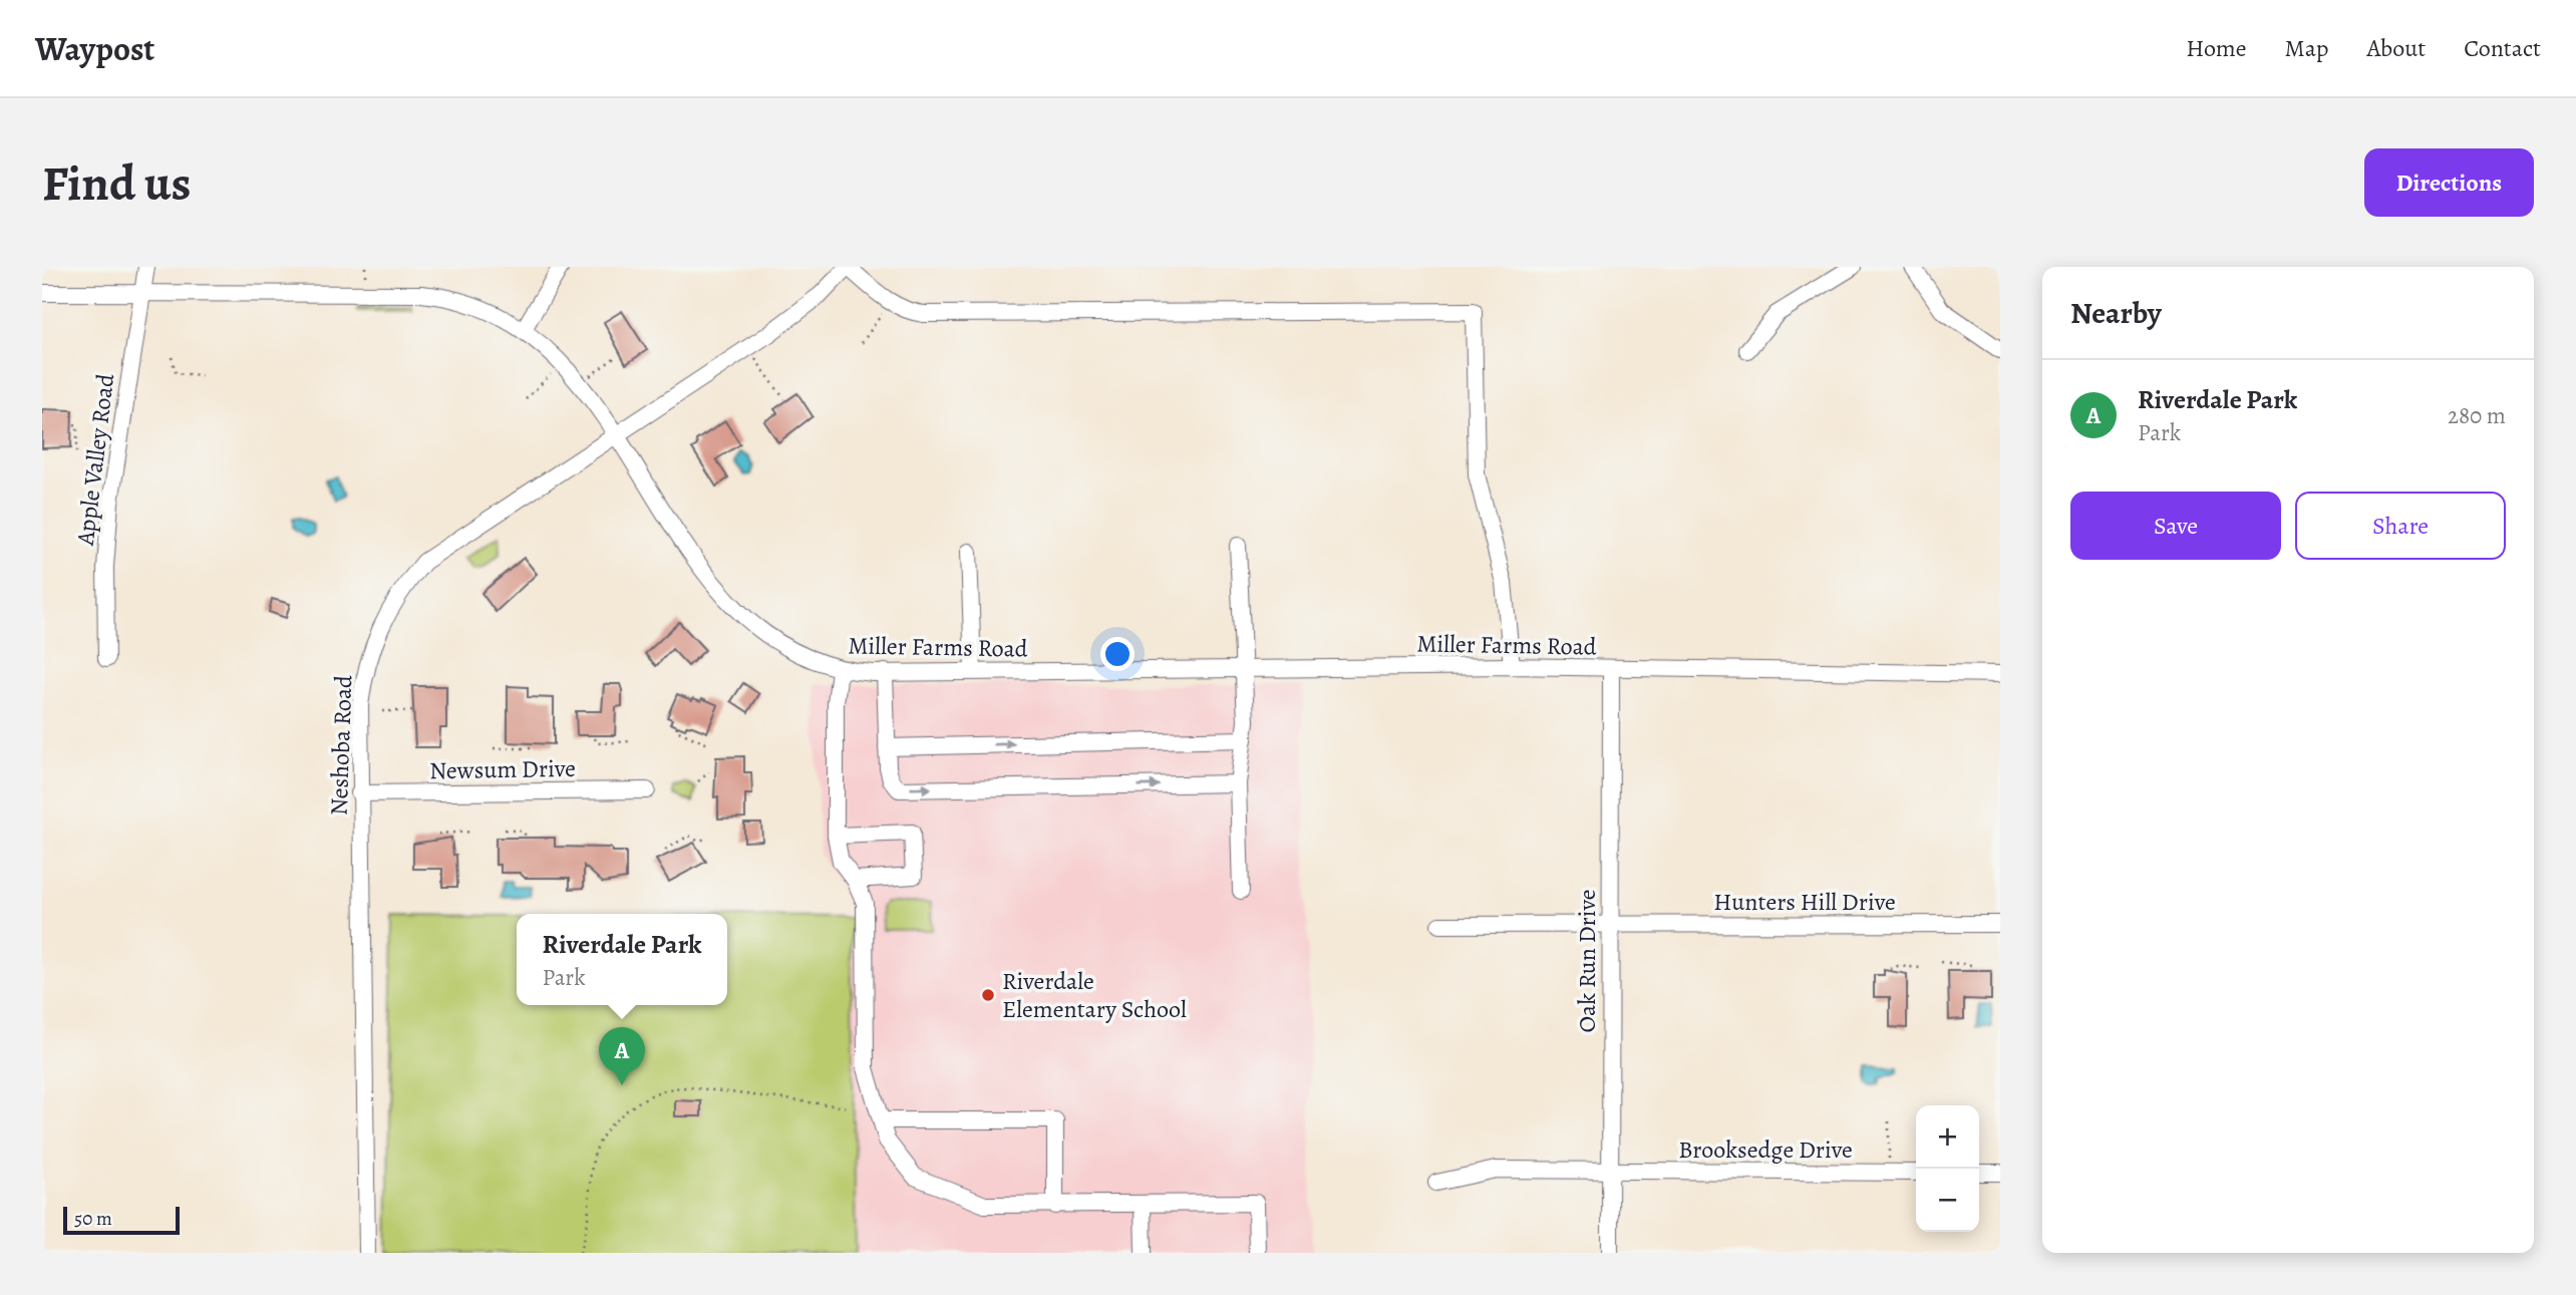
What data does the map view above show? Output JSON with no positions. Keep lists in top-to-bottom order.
{
  "streets": {
    "street": [
      "Apple Valley Road",
      "Miller Farms Road",
      "Neshoba Road",
      "Newsum Drive",
      "Hunters Hill Drive",
      "Oak Run Drive",
      "Brooksedge Drive"
    ]
  },
  "crossings": [
    ["Apple Valley Road", "Miller Farms Road"],
    ["Miller Farms Road", "Neshoba Road"],
    ["Miller Farms Road", "Oak Run Drive"],
    ["Neshoba Road", "Newsum Drive"],
    ["Hunters Hill Drive", "Oak Run Drive"],
    ["Oak Run Drive", "Brooksedge Drive"]
  ],
  "places": ["Riverdale Elementary School"],
  "scale_bar": "50 m",
  "page": {
    "header": "Waypost",
    "nav": [
      "Home",
      "Map",
      "About",
      "Contact"
    ],
    "buttons": [
      "Directions",
      ["Save", "Share"]
    ],
    "title": "Find us",
    "heading": "Nearby",
    "list": [
      {
        "mark": "A",
        "name": "Riverdale Park",
        "note": "Park",
        "value": "280 m"
      }
    ],
    "popup": ["Riverdale Park", "Park"],
    "pins": "A",
    "map_buttons": ["+", "−"],
    "scale": "50 m"
  }
}
